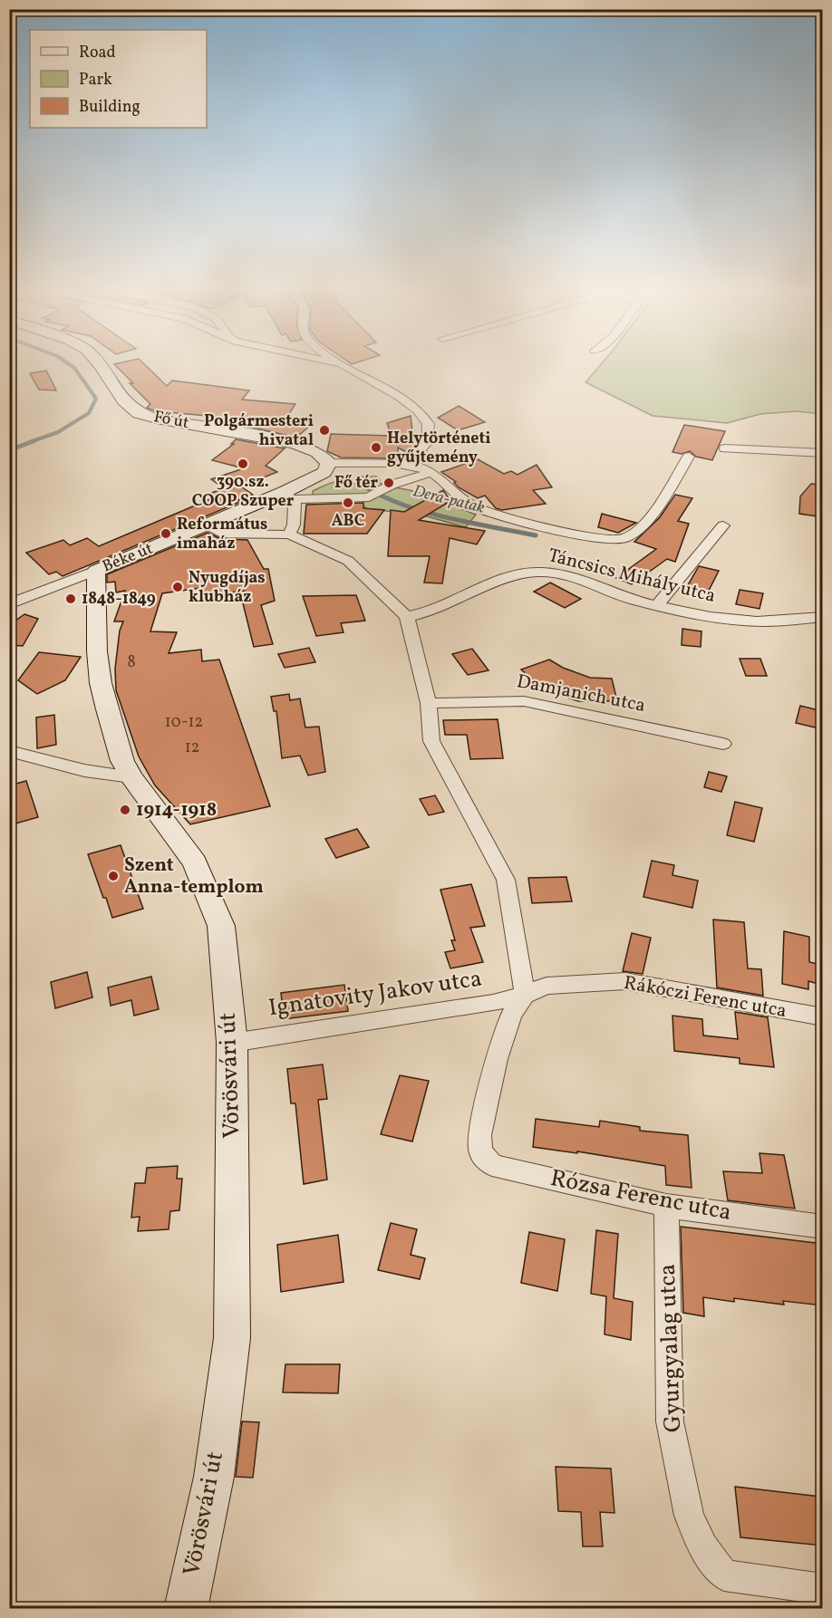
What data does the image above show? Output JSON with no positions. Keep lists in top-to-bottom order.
{
  "streets": {
    "main road": ["Fő út", "Béke út", "Vörösvári út"],
    "street": [
      "Táncsics Mihály utca",
      "Damjanich utca",
      "Ignatovity Jakov utca",
      "Rákóczi Ferenc utca",
      "Rózsa Ferenc utca",
      "Gyurgyalag utca"
    ]
  },
  "crossings": [
    ["Fő út", "Béke út"],
    ["Béke út", "Vörösvári út"],
    ["Ignatovity Jakov utca", "Rákóczi Ferenc utca"],
    ["Ignatovity Jakov utca", "Vörösvári út"],
    ["Ignatovity Jakov utca", "Rózsa Ferenc utca"],
    ["Rákóczi Ferenc utca", "Rózsa Ferenc utca"],
    ["Rózsa Ferenc utca", "Gyurgyalag utca"]
  ],
  "water": ["Dera-patak"],
  "places": [
    "Polgármesteri hivatal",
    "Helytörténeti gyűjtemény",
    "390.sz. COOP Szuper",
    "Fő tér",
    "ABC",
    "Református imaház",
    "Nyugdíjas klubház",
    "1848-1849",
    "1914-1918",
    "Szent Anna-templom"
  ],
  "house_numbers": ["8", "10-12", "12"],
  "legend": ["Road", "Park", "Building"]
}
